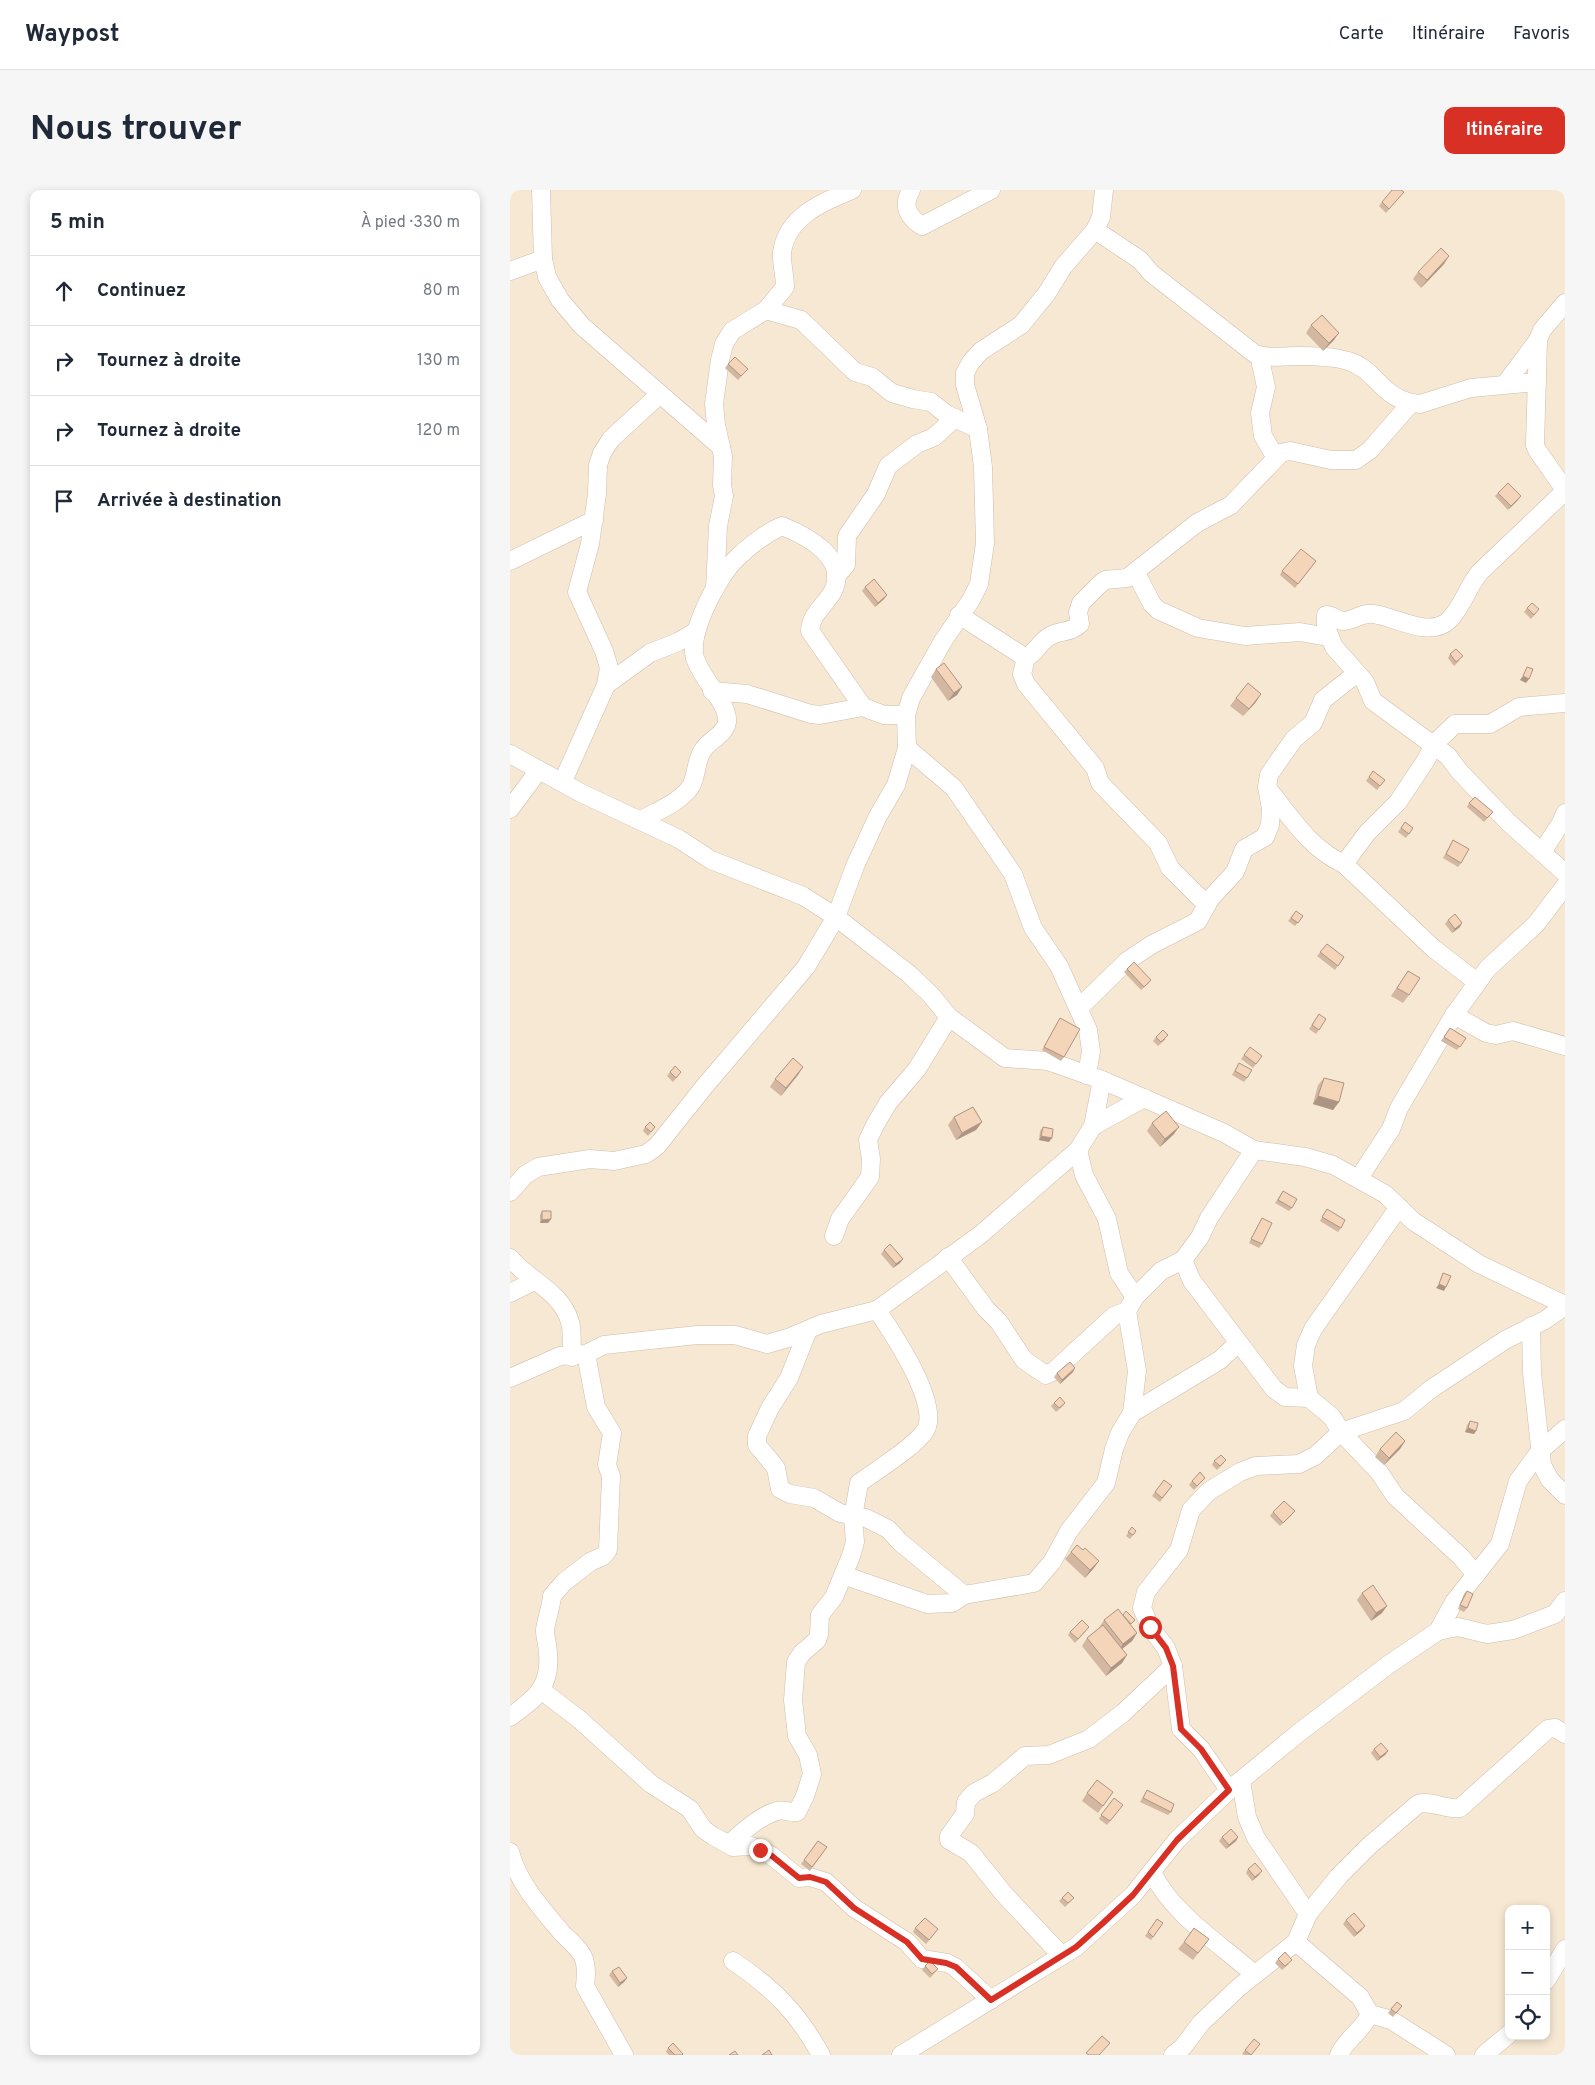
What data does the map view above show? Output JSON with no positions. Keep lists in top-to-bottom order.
{
  "page": {
    "header": "Waypost",
    "nav": ["Carte", "Itinéraire", "Favoris"],
    "buttons": "Itinéraire",
    "title": "Nous trouver",
    "heading": ["5 min", "À pied · 330 m"],
    "list": [
      ["Continuez", "80 m"],
      ["Tournez à droite", "130 m"],
      ["Tournez à droite", "120 m"],
      "Arrivée à destination"
    ],
    "map_buttons": ["+", "−"]
  }
}
